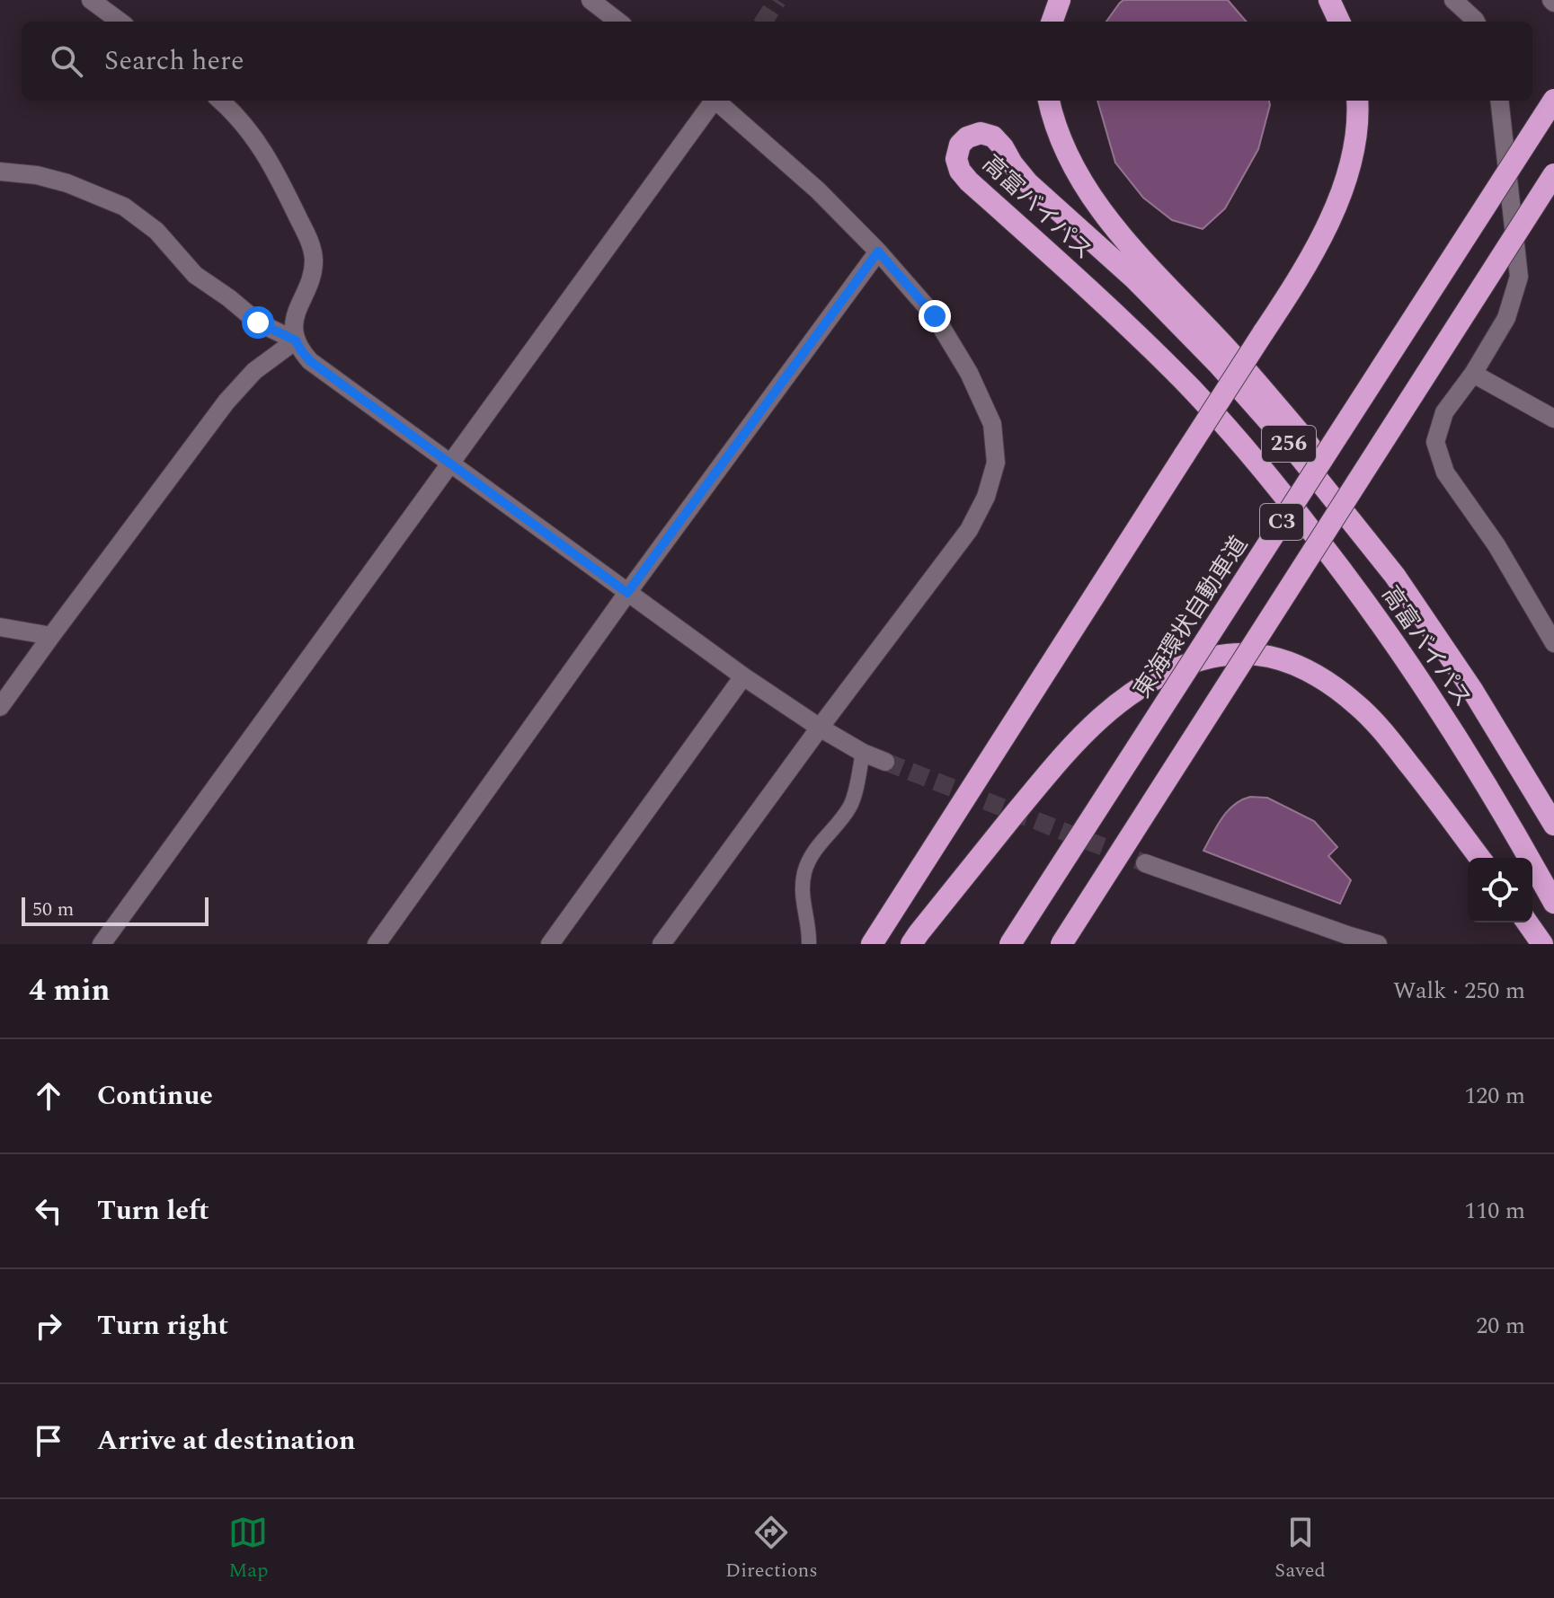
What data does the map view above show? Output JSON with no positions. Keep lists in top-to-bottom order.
{
  "streets": {
    "highway": [
      "高富バイパス",
      "256",
      "C3",
      "東海環状自動車道"
    ]
  },
  "scale_bar": "50 m",
  "page": {
    "search": "Search here",
    "scale": "50 m",
    "heading": ["4 min", "Walk · 250 m"],
    "list": [
      ["Continue", "120 m"],
      ["Turn left", "110 m"],
      ["Turn right", "20 m"],
      "Arrive at destination"
    ],
    "nav": ["Map", "Directions", "Saved"]
  }
}
